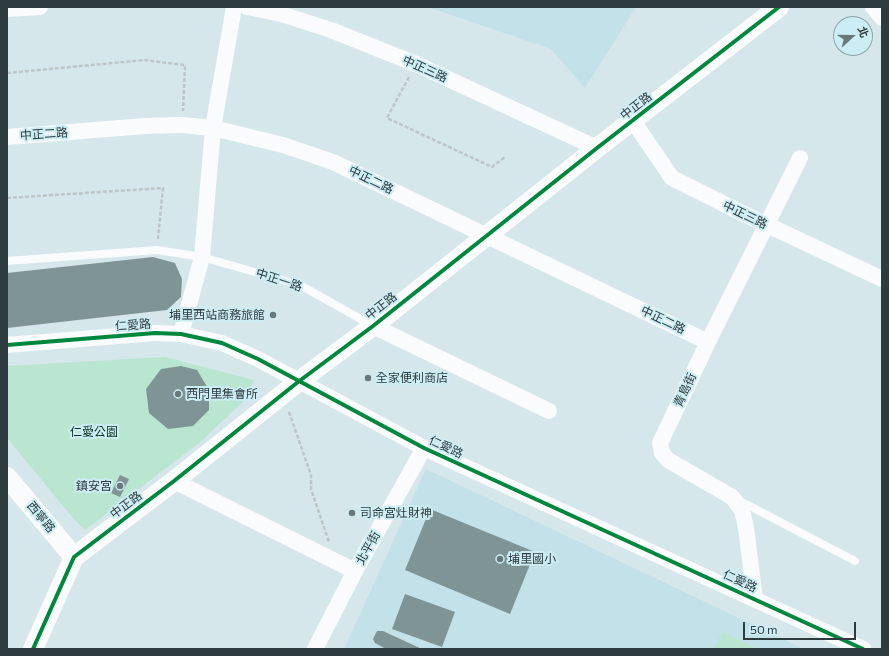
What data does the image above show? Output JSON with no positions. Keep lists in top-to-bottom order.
{
  "streets": {
    "street": [
      "中正三路",
      "中正路",
      "中正二路",
      "中正一路",
      "仁愛路",
      "青島街",
      "西寧路",
      "北平街"
    ]
  },
  "crossings": [
    ["中正三路", "中正路"],
    ["中正三路", "青島街"],
    ["中正路", "中正二路"],
    ["中正路", "中正一路"],
    ["中正路", "仁愛路"],
    ["中正路", "西寧路"],
    ["中正二路", "青島街"],
    ["仁愛路", "青島街"],
    ["仁愛路", "北平街"]
  ],
  "parks": ["仁愛公園"],
  "places": [
    "埔里西站商務旅館",
    "全家便利商店",
    "西門里集會所",
    "鎮安宮",
    "司命宮灶財神",
    "埔里國小"
  ],
  "scale_bar": "50 m",
  "north": "right"
}
